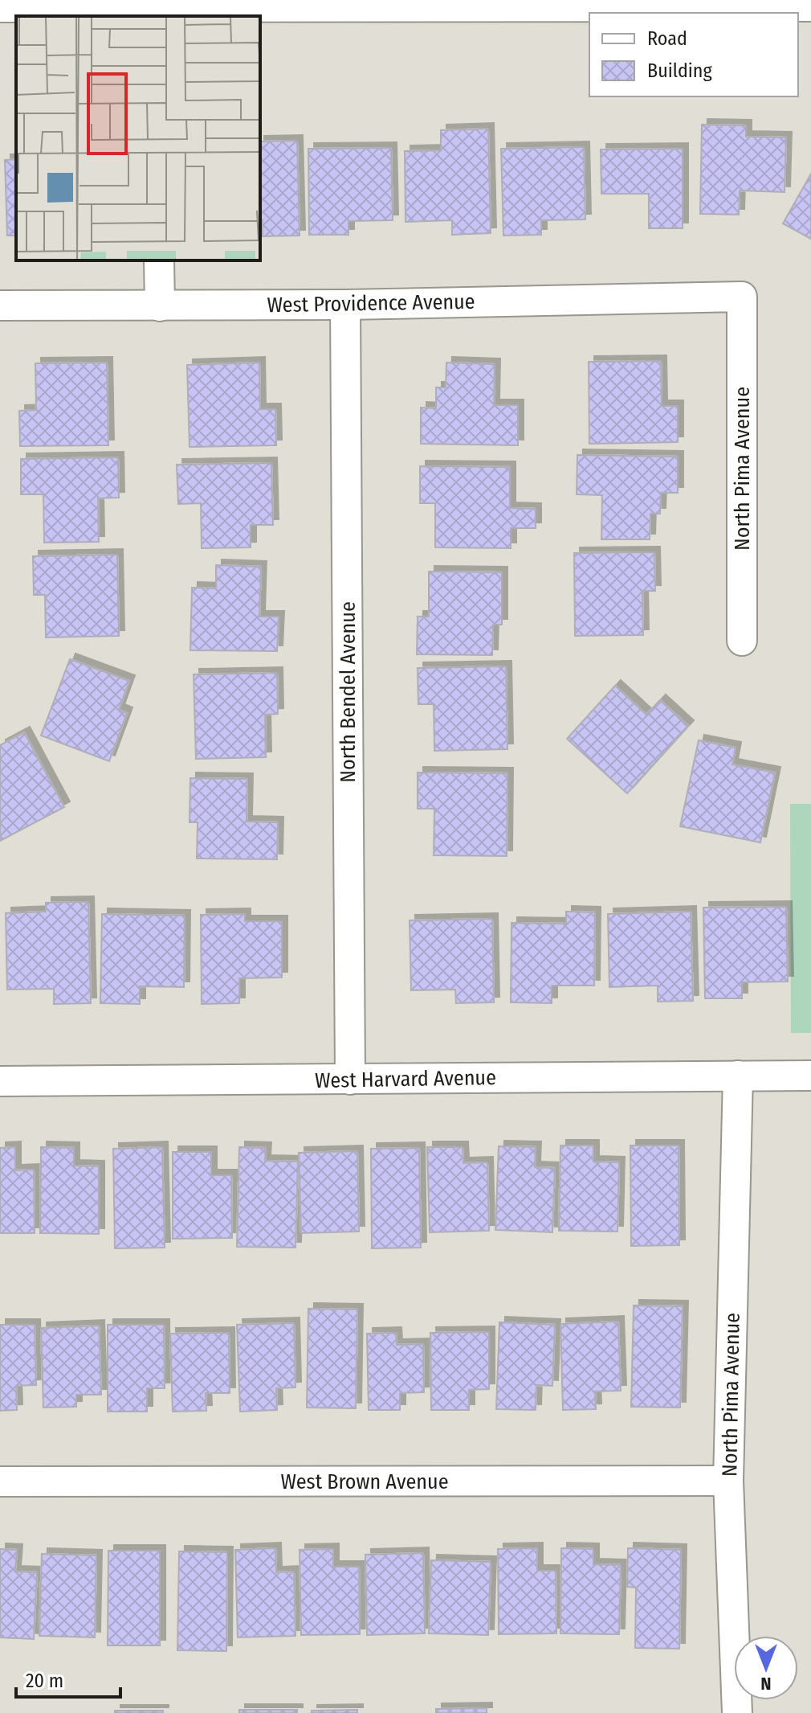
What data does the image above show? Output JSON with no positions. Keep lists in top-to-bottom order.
{
  "streets": {
    "street": [
      "West Providence Avenue",
      "North Pima Avenue",
      "North Bendel Avenue",
      "West Harvard Avenue",
      "West Brown Avenue"
    ]
  },
  "crossings": [
    ["West Providence Avenue", "North Pima Avenue"],
    ["West Providence Avenue", "North Bendel Avenue"],
    ["North Pima Avenue", "West Harvard Avenue"],
    ["North Pima Avenue", "West Brown Avenue"],
    ["North Bendel Avenue", "West Harvard Avenue"]
  ],
  "legend": ["Road", "Building"],
  "scale_bar": "20 m",
  "north": "bottom"
}
